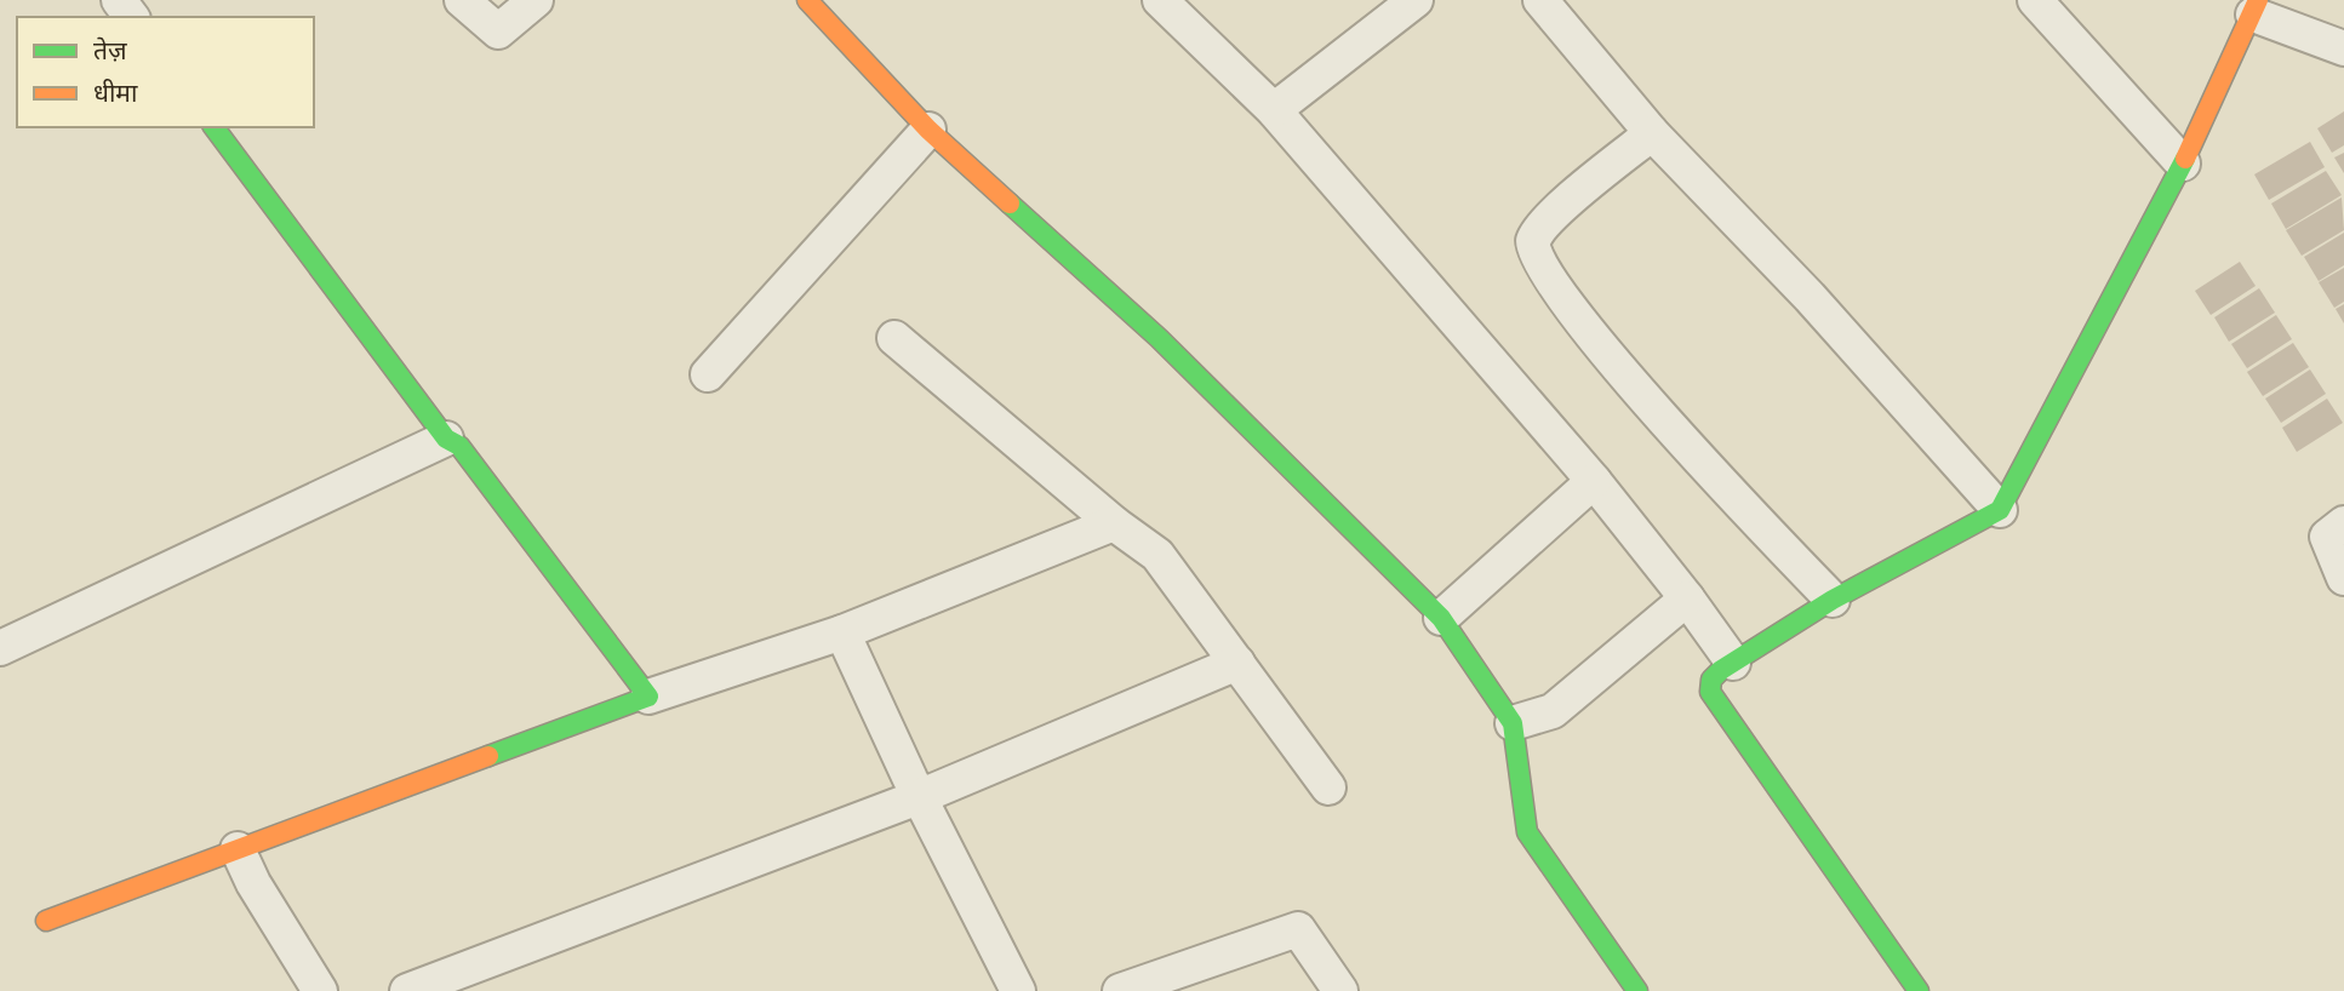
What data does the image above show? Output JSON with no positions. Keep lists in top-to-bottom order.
{
  "legend": ["तेज़", "धीमा"]
}
